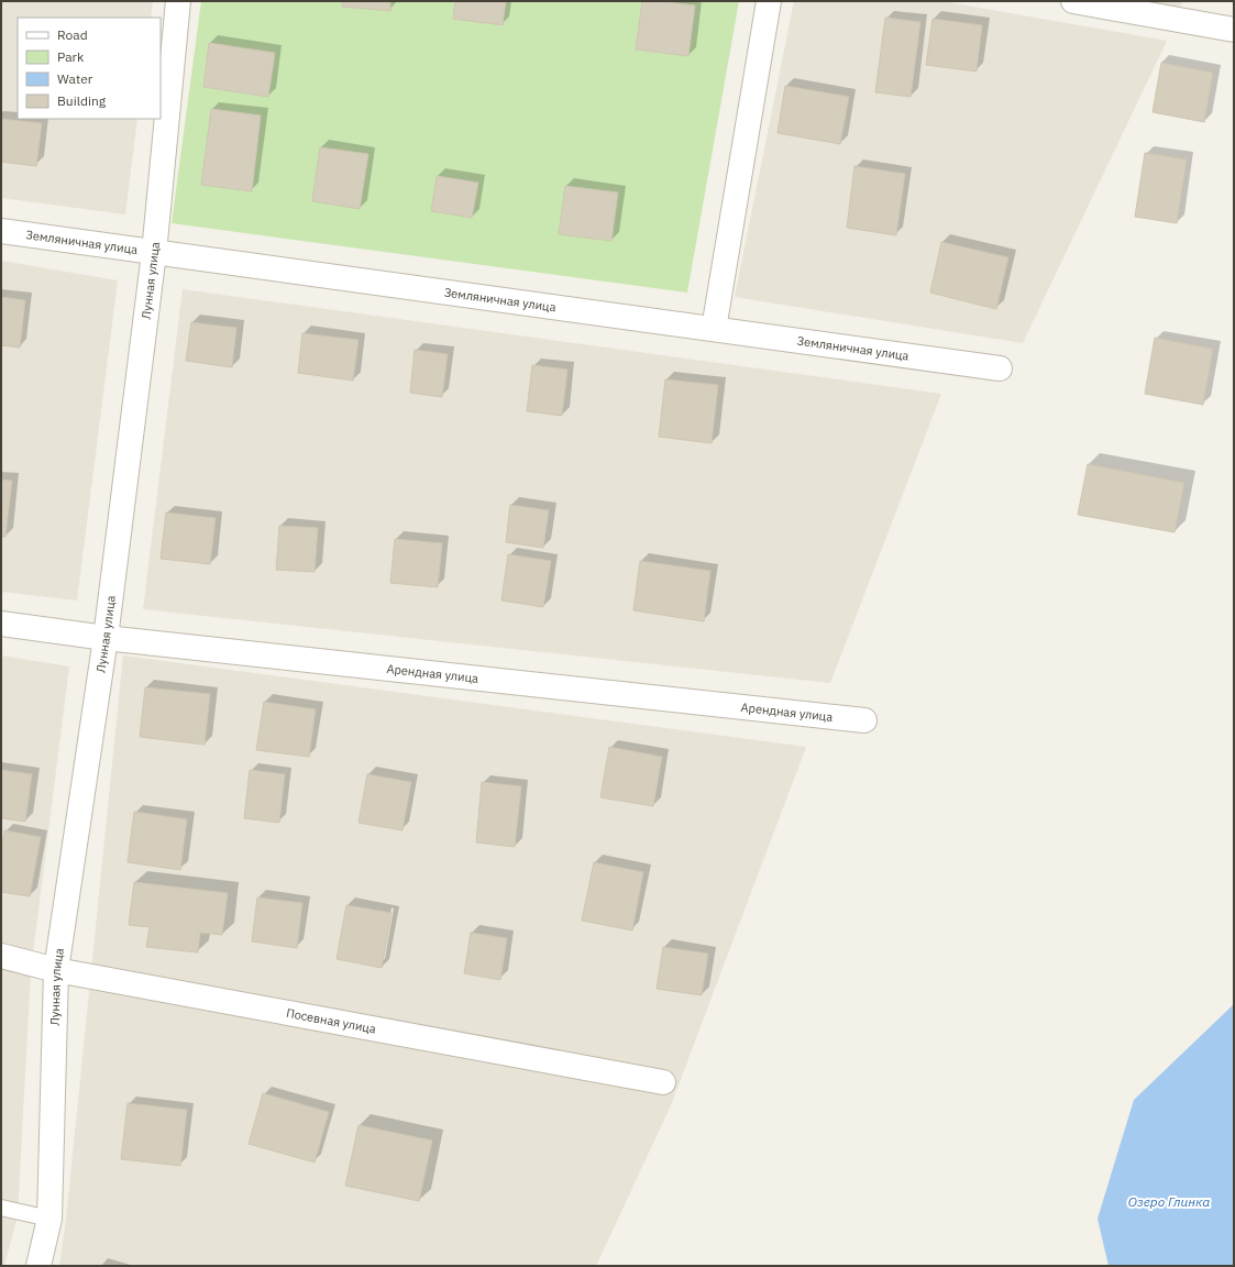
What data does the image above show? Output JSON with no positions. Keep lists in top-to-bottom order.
{
  "streets": {
    "street": [
      "Земляничная улица",
      "Лунная улица",
      "Арендная улица",
      "Посевная улица"
    ]
  },
  "crossings": [
    ["Земляничная улица", "Лунная улица"],
    ["Лунная улица", "Арендная улица"],
    ["Лунная улица", "Посевная улица"]
  ],
  "water": ["Озеро Глинка"],
  "legend": [
    "Road",
    "Park",
    "Water",
    "Building"
  ]
}
